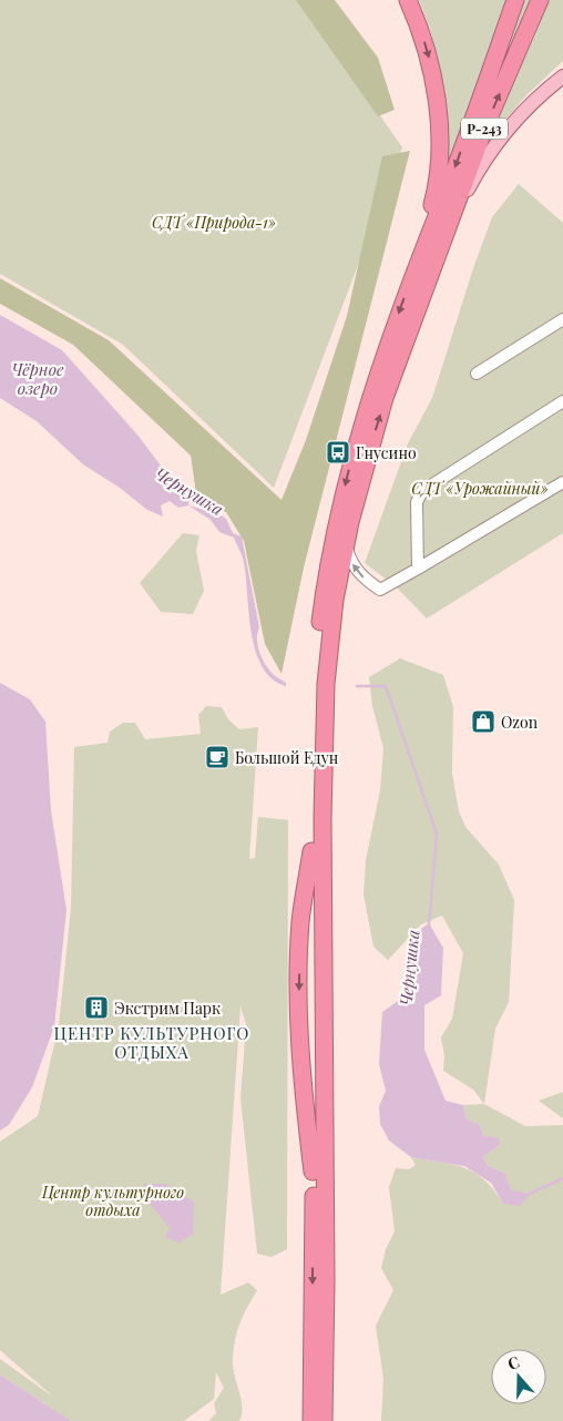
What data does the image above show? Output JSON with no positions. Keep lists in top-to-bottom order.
{
  "streets": {
    "highway": ["Р-243"]
  },
  "districts": ["ЦЕНТР КУЛЬТУРНОГО ОТДЫХА"],
  "water": ["Чёрное озеро", "Чернушка"],
  "parks": ["СДТ «Природа-1»", "СДТ «Урожайный»", "Центр культурного отдыха"],
  "places": {
    "bus stop": ["Гнусино"],
    "shop": ["Ozon"],
    "cafe": ["Большой Едун"],
    "building": ["Экстрим Парк"]
  },
  "north": "top"
}
